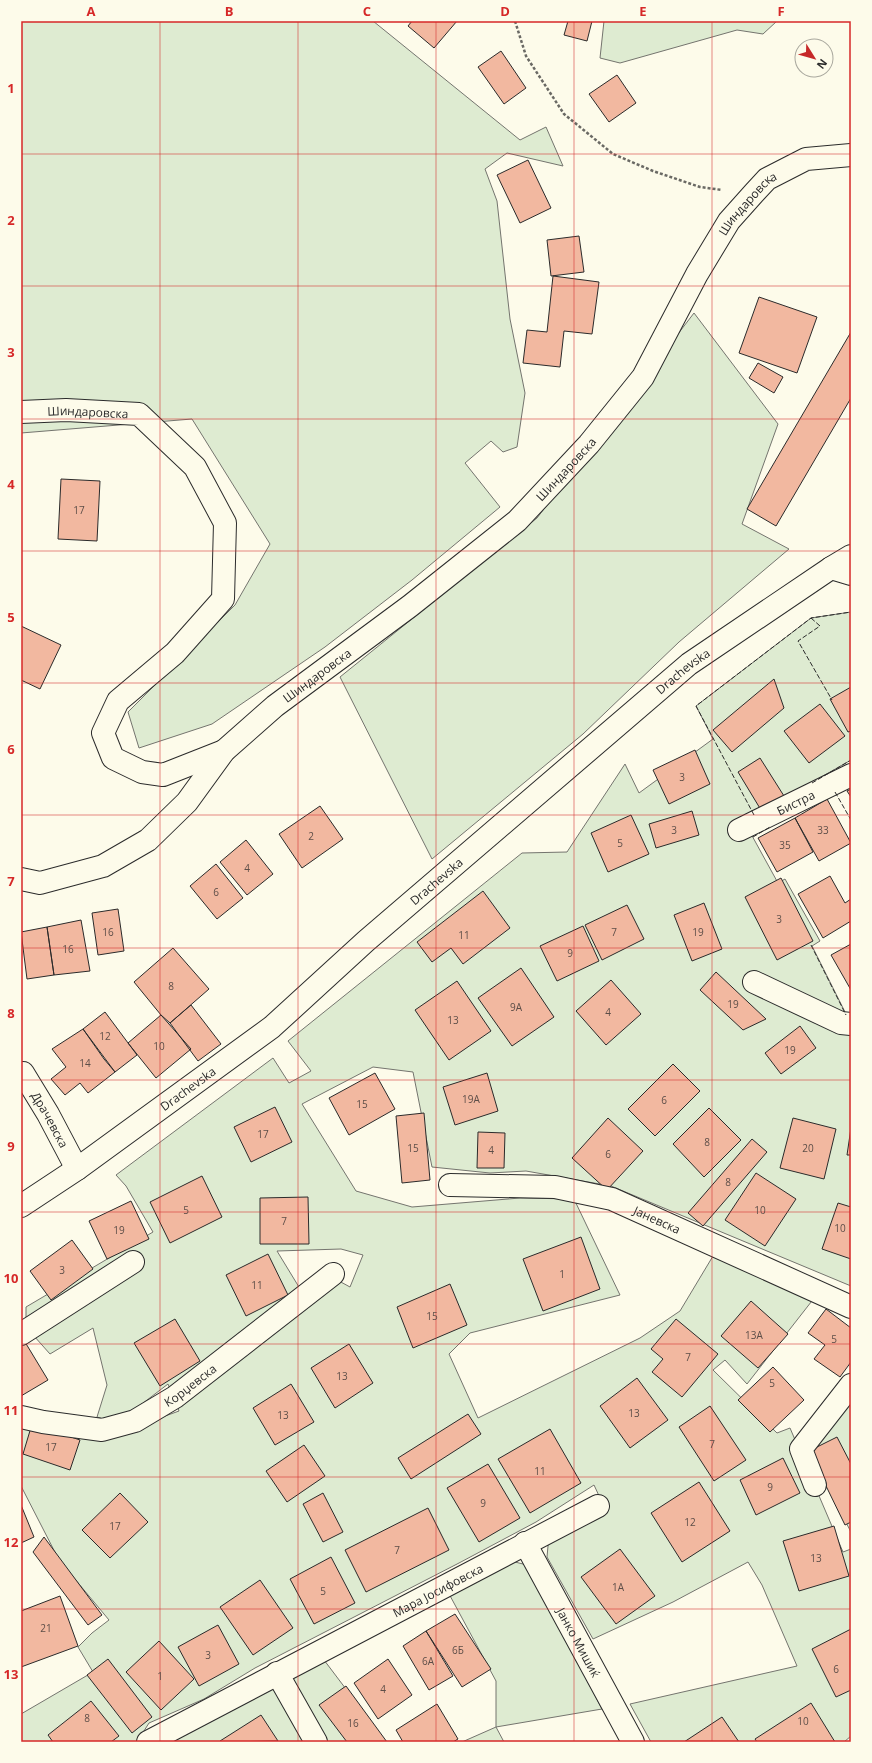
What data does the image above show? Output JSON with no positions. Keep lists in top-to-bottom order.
{
  "streets": {
    "main road": [
      "Шиндаровска",
      "Drachevska",
      "Бистра",
      "Драчевска",
      "Јаневска",
      "Корџевска",
      "Мара Јосифовска",
      "Јанко Мишиќ"
    ]
  },
  "crossings": [
    ["Drachevska", "Драчевска"],
    ["Мара Јосифовска", "Јанко Мишиќ"]
  ],
  "house_numbers": [
    "17",
    "3",
    "3",
    "33",
    "2",
    "5",
    "35",
    "4",
    "6",
    "3",
    "16",
    "7",
    "19",
    "11",
    "16",
    "9",
    "8",
    "19",
    "9А",
    "4",
    "13",
    "12",
    "10",
    "19",
    "14",
    "19А",
    "6",
    "15",
    "17",
    "8",
    "15",
    "20",
    "4",
    "6",
    "8",
    "5",
    "10",
    "7",
    "10",
    "19",
    "3",
    "1",
    "11",
    "15",
    "13А",
    "5",
    "7",
    "13",
    "5",
    "13",
    "13",
    "7",
    "17",
    "11",
    "9",
    "9",
    "12",
    "17",
    "7",
    "13",
    "1А",
    "5",
    "21",
    "6Б",
    "3",
    "6А",
    "6",
    "1",
    "4",
    "8",
    "10",
    "16"
  ],
  "north": "bottom right",
  "grid": {
    "columns": [
      "A",
      "B",
      "C",
      "D",
      "E",
      "F"
    ],
    "rows": [
      "1",
      "2",
      "3",
      "4",
      "5",
      "6",
      "7",
      "8",
      "9",
      "10",
      "11",
      "12",
      "13"
    ]
  }
}
